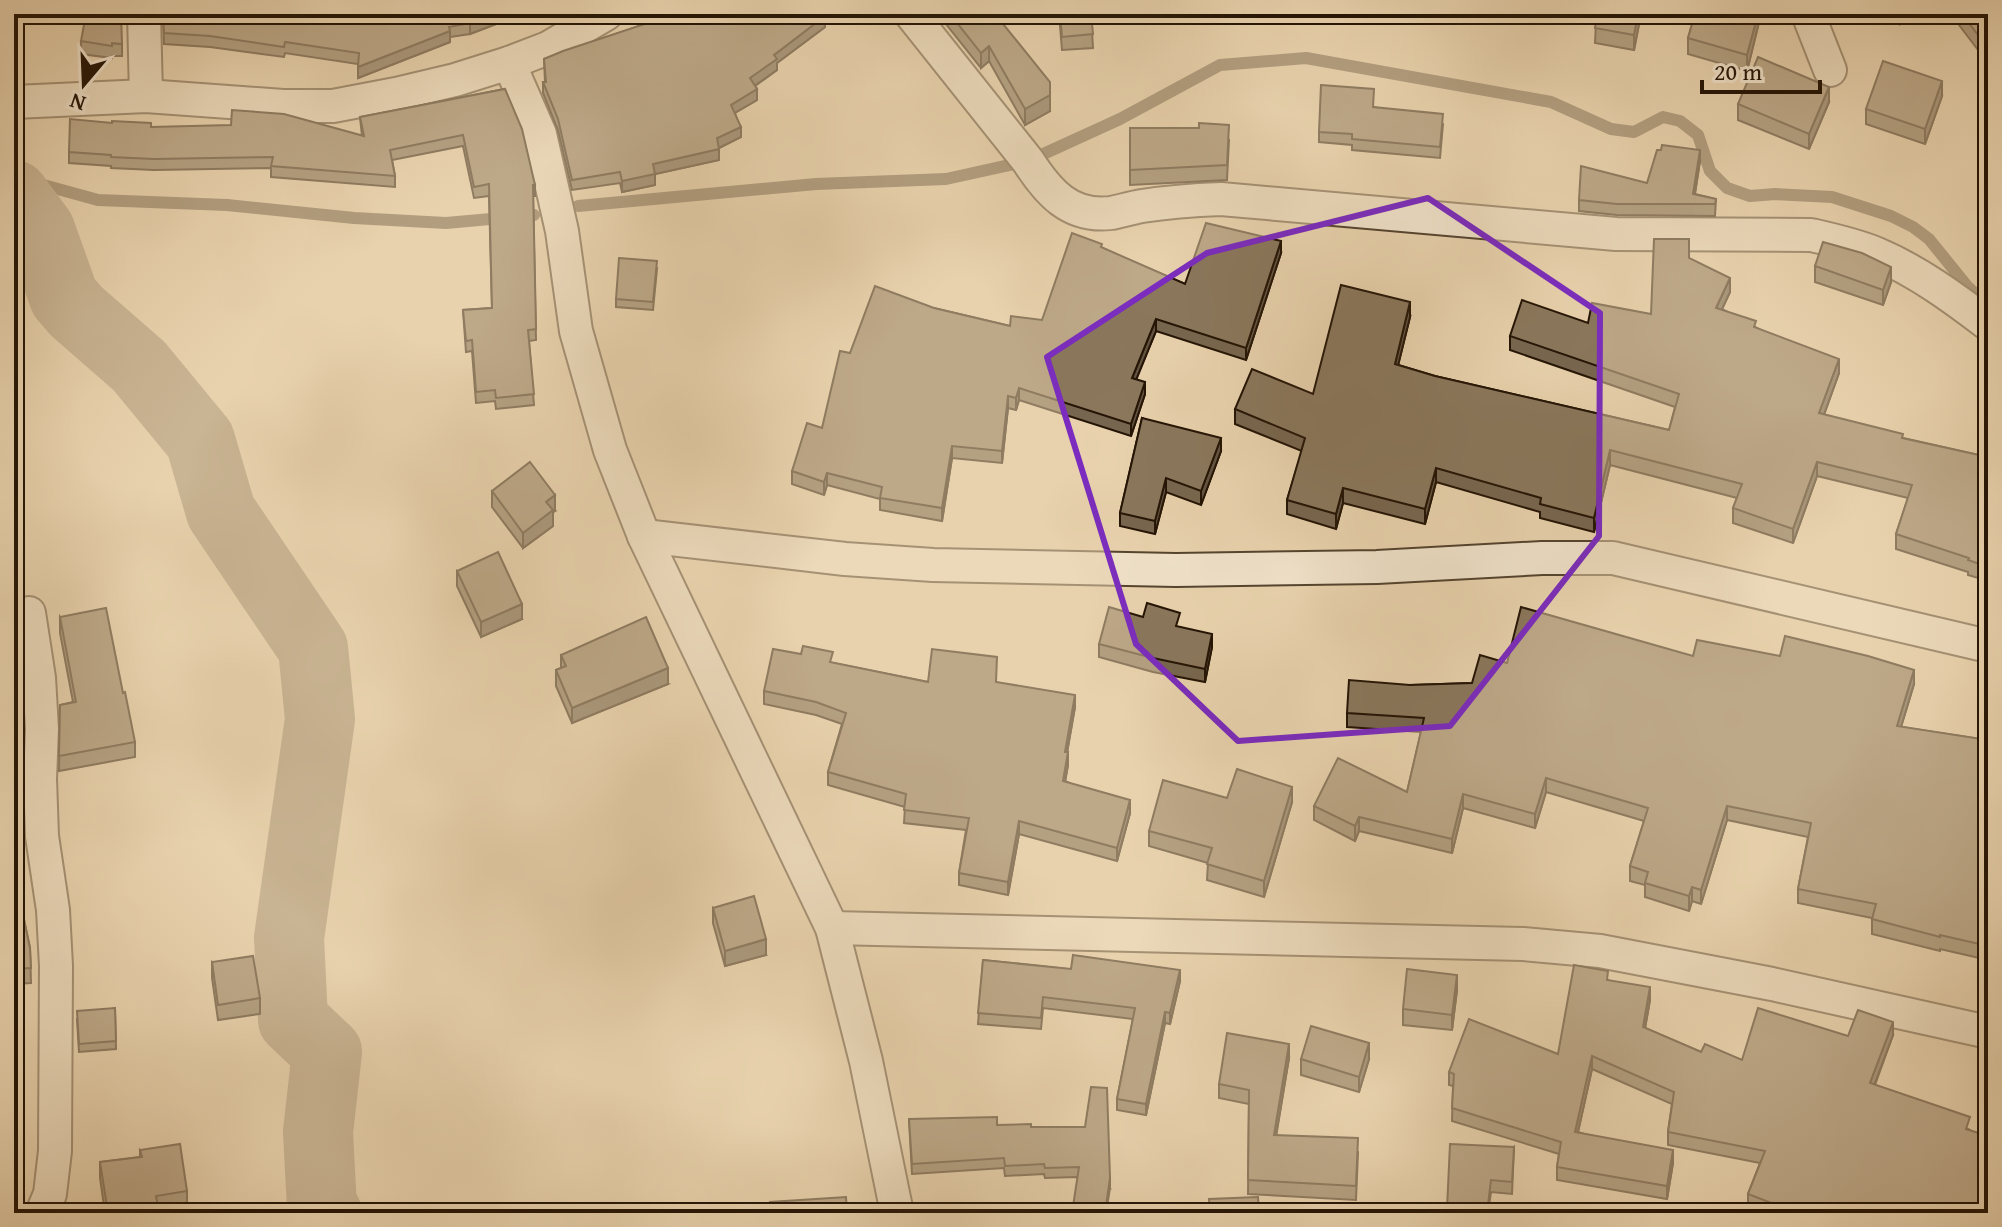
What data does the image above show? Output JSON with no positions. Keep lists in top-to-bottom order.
{
  "scale_bar": "20 m",
  "north": "bottom"
}
